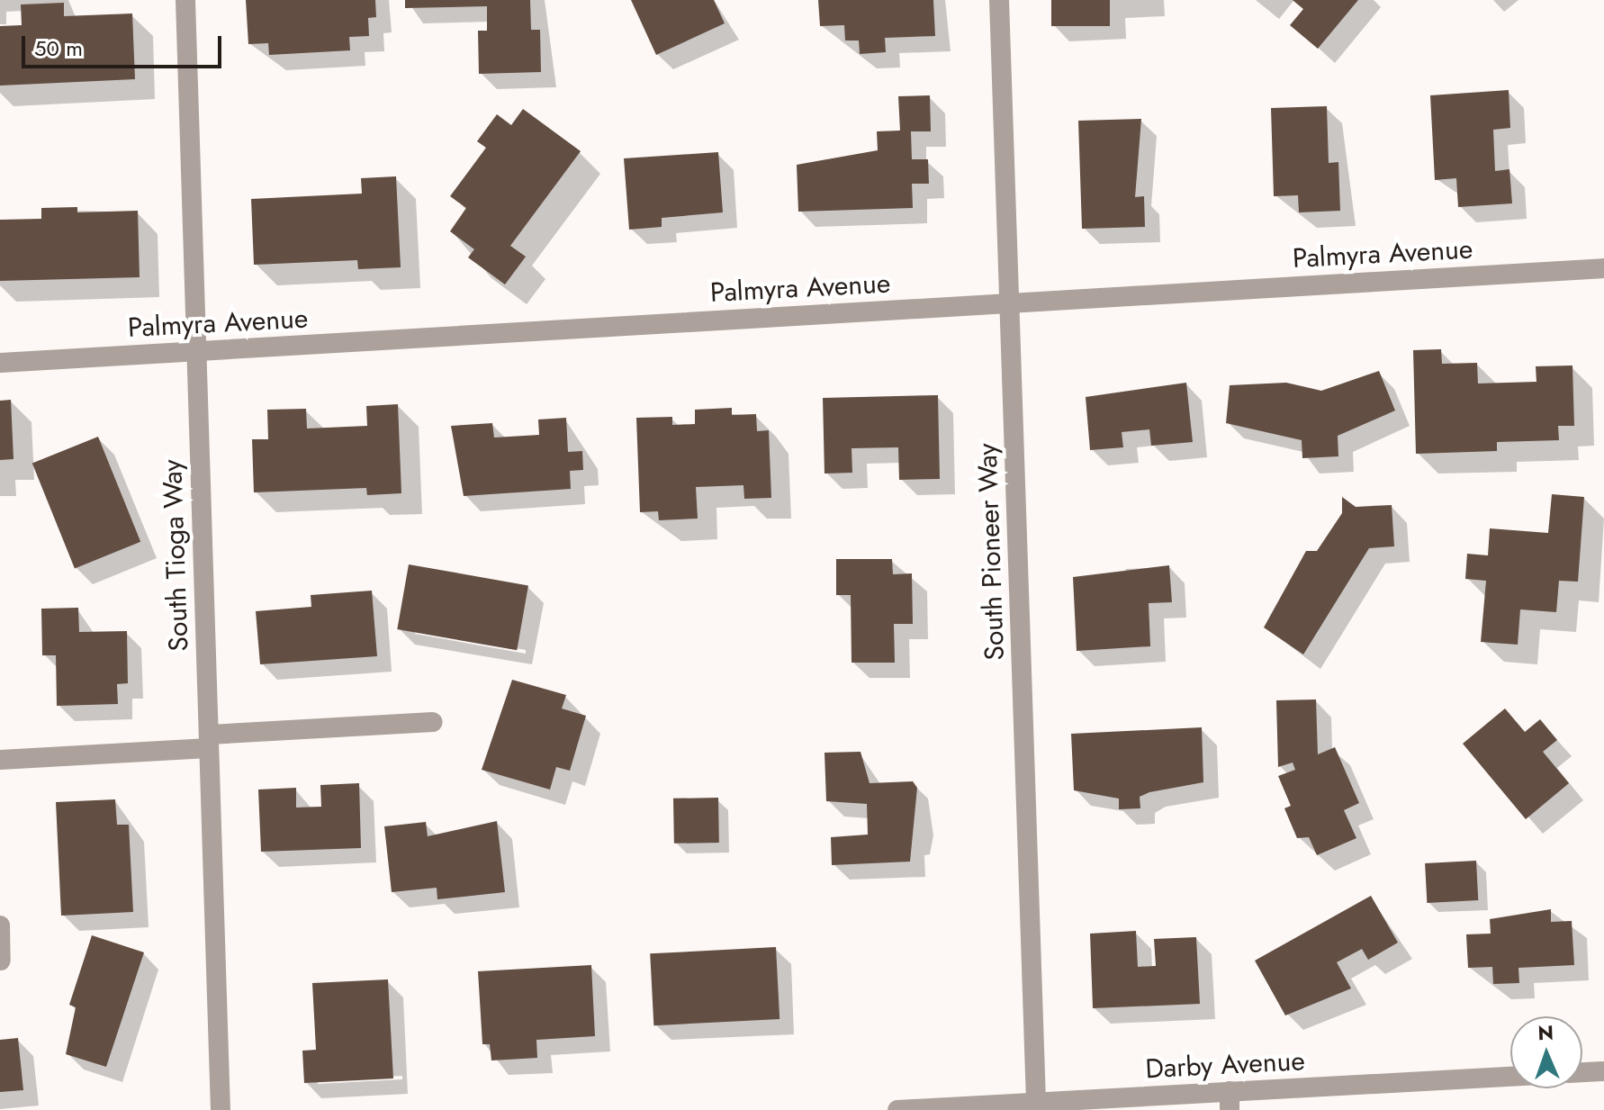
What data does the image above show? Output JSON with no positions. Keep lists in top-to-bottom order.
{
  "streets": {
    "street": [
      "Palmyra Avenue",
      "South Pioneer Way",
      "South Tioga Way",
      "Darby Avenue"
    ]
  },
  "crossings": [
    ["Palmyra Avenue", "South Pioneer Way"],
    ["Palmyra Avenue", "South Tioga Way"],
    ["South Pioneer Way", "Darby Avenue"]
  ],
  "scale_bar": "50 m",
  "north": "top"
}
